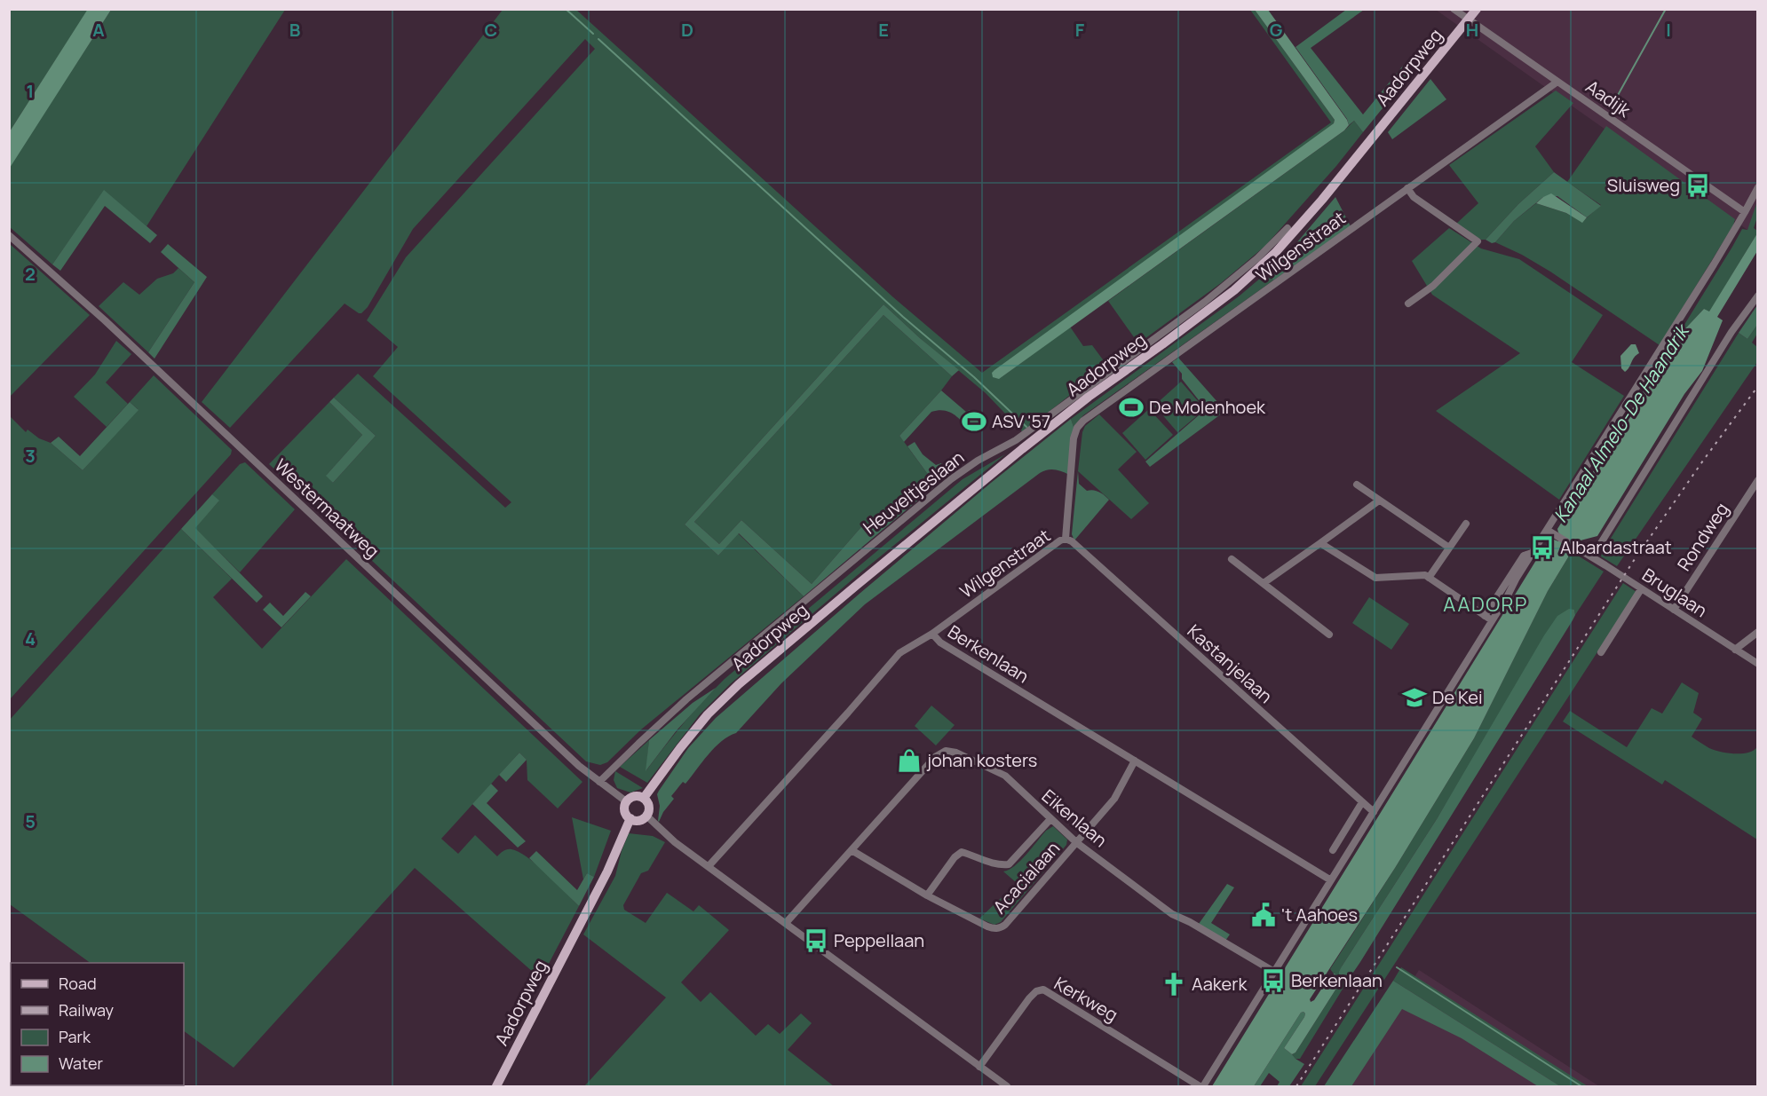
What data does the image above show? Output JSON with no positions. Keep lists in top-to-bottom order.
{
  "streets": {
    "main road": ["Aadorpweg"],
    "street": [
      "Aadijk",
      "Wilgenstraat",
      "Heuveltjeslaan",
      "Westermaatweg",
      "Rondweg",
      "Bruglaan",
      "Berkenlaan",
      "Kastanjelaan",
      "Eikenlaan",
      "Acacialaan",
      "Kerkweg"
    ]
  },
  "crossings": [
    ["Aadorpweg", "Aadijk"],
    ["Aadorpweg", "Westermaatweg"],
    ["Aadijk", "Wilgenstraat"],
    ["Wilgenstraat", "Berkenlaan"],
    ["Wilgenstraat", "Kastanjelaan"],
    ["Heuveltjeslaan", "Westermaatweg"],
    ["Rondweg", "Bruglaan"],
    ["Berkenlaan", "Acacialaan"],
    ["Eikenlaan", "Acacialaan"]
  ],
  "districts": ["AADORP"],
  "water": ["Kanaal Almelo-De Haandrik"],
  "places": {
    "bus stop": [
      "Sluisweg",
      "Albardastraat",
      "Peppellaan",
      "Berkenlaan"
    ],
    "sports": ["De Molenhoek", "ASV '57"],
    "school or university": ["De Kei"],
    "shop": ["johan kosters"],
    "public building": ["'t Aahoes"],
    "church": ["Aakerk"]
  },
  "legend": [
    "Road",
    "Railway",
    "Park",
    "Water"
  ],
  "grid": {
    "columns": [
      "A",
      "B",
      "C",
      "D",
      "E",
      "F",
      "G",
      "H",
      "I"
    ],
    "rows": [
      "1",
      "2",
      "3",
      "4",
      "5"
    ]
  }
}
